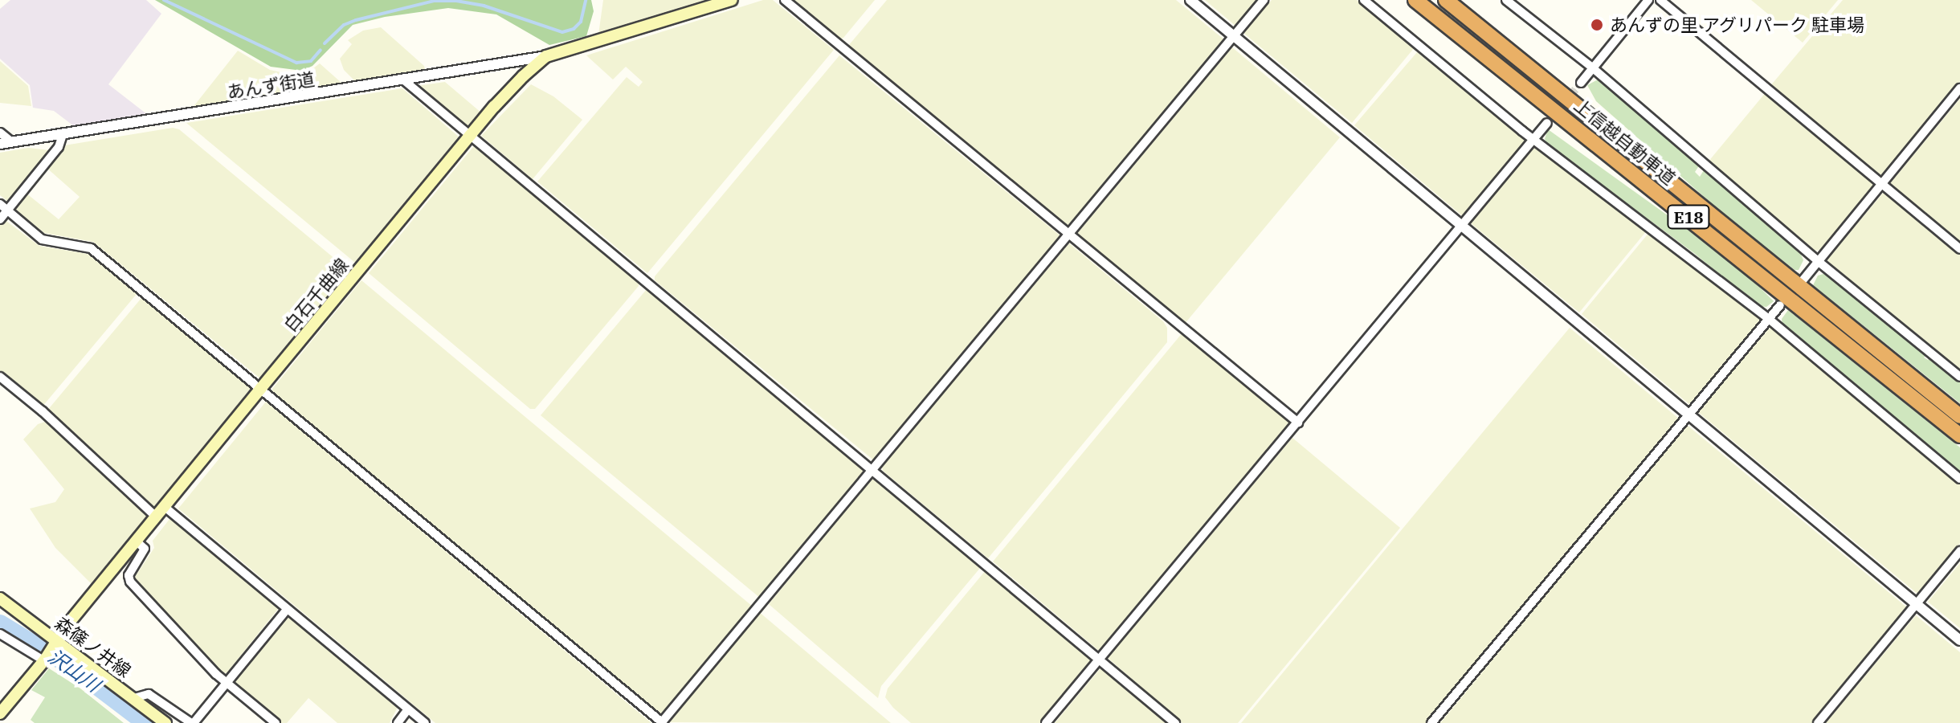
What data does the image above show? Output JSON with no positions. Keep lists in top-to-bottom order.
{
  "streets": {
    "highway": ["上信越自動車道", "E18"],
    "main road": ["白石千曲線", "森篠ノ井線"],
    "street": ["あんず街道"]
  },
  "crossings": [
    ["あんず街道", "白石千曲線"],
    ["白石千曲線", "森篠ノ井線"]
  ],
  "water": ["沢山川"],
  "places": ["あんずの里 アグリパーク 駐車場"]
}
